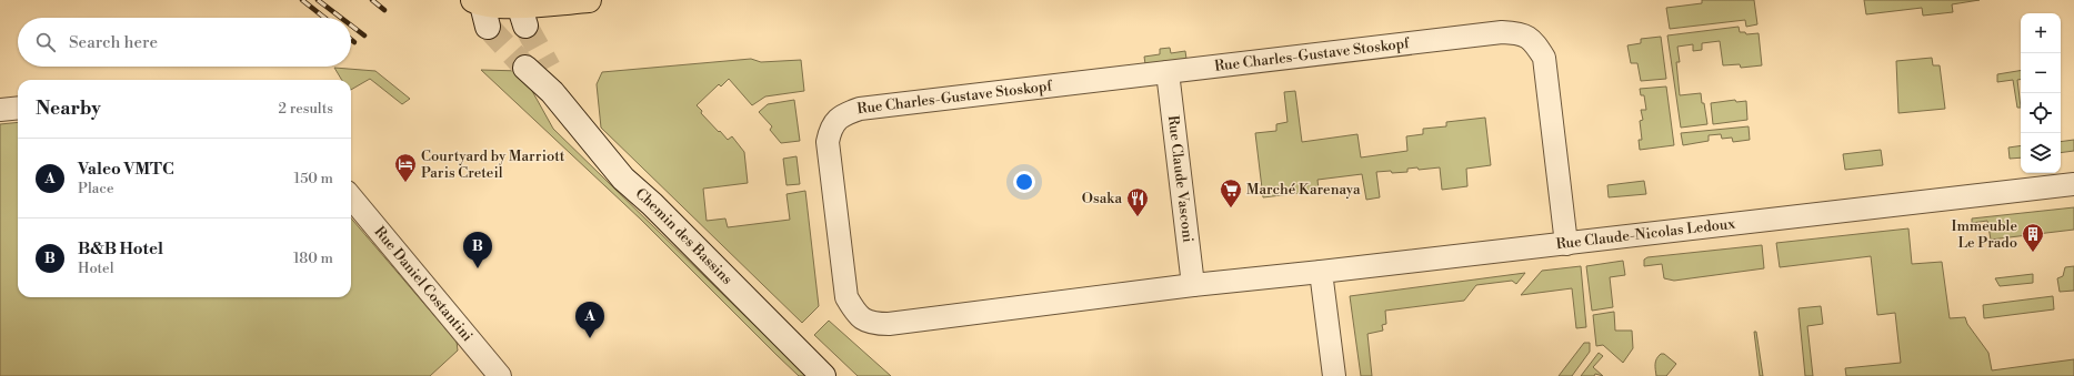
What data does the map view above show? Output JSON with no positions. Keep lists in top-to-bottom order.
{
  "streets": {
    "main road": ["Chemin des Bassins"],
    "street": [
      "Rue Charles-Gustave Stoskopf",
      "Rue Claude Vasconi",
      "Rue Claude-Nicolas Ledoux",
      "Rue Daniel Costantini"
    ]
  },
  "crossings": [
    ["Rue Charles-Gustave Stoskopf", "Rue Claude Vasconi"],
    ["Rue Charles-Gustave Stoskopf", "Rue Claude-Nicolas Ledoux"]
  ],
  "places": {
    "hotel": ["Courtyard by Marriott Paris Creteil"],
    "supermarket": ["Marché Karenaya"],
    "restaurant": ["Osaka"],
    "building": ["Immeuble Le Prado"]
  },
  "page": {
    "map_buttons": ["+", "−"],
    "search": "Search here",
    "heading": ["Nearby", "2 results"],
    "list": [
      {
        "mark": "A",
        "name": "Valeo VMTC",
        "note": "Place",
        "value": "150 m"
      },
      {
        "mark": "B",
        "name": "B&B Hotel",
        "note": "Hotel",
        "value": "180 m"
      }
    ],
    "pins": ["B", "A"]
  }
}
